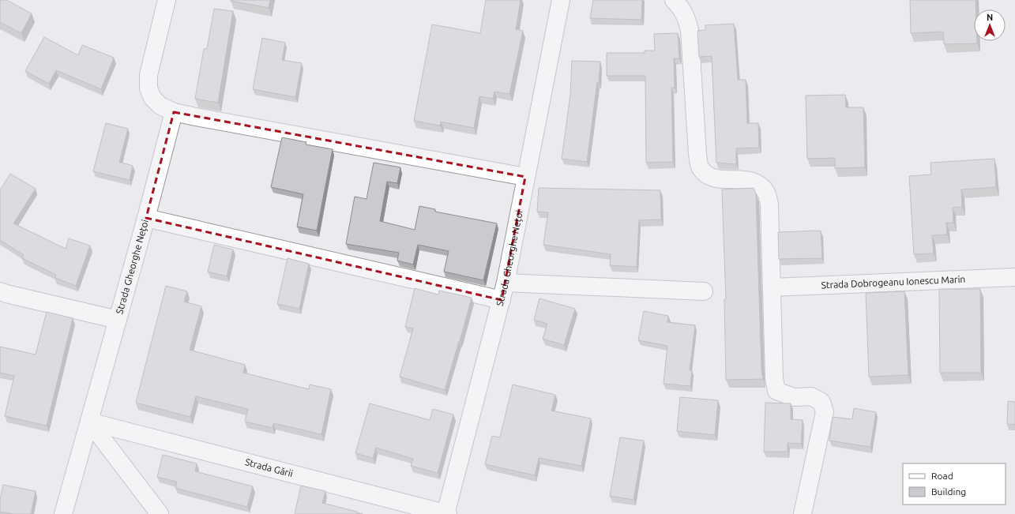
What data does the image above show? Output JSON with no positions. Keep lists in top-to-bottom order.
{
  "streets": {
    "street": ["Strada Gheorghe Nețoi", "Strada Dobrogeanu Ionescu Marin", "Strada Gării"]
  },
  "crossings": [
    ["Strada Gheorghe Nețoi", "Strada Gării"]
  ],
  "legend": ["Road", "Building"],
  "north": "top"
}
